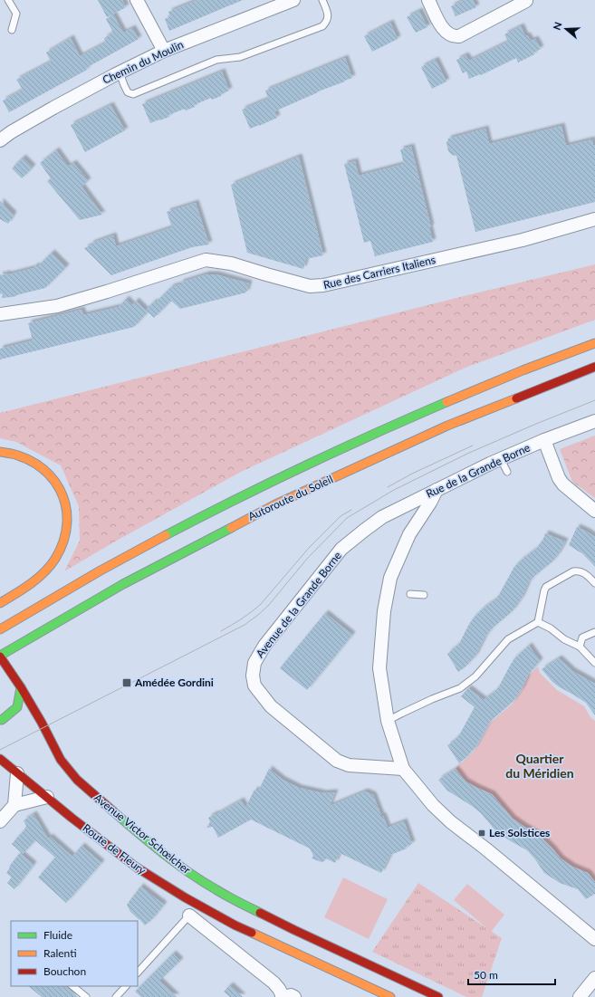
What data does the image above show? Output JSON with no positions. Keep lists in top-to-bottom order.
{
  "streets": {
    "main road": ["Autoroute du Soleil", "Avenue Victor Schœlcher", "Route de Fleury"],
    "street": [
      "Chemin du Moulin",
      "Rue des Carriers Italiens",
      "Rue de la Grande Borne",
      "Avenue de la Grande Borne"
    ]
  },
  "crossings": [
    ["Rue de la Grande Borne", "Avenue de la Grande Borne"],
    ["Autoroute du Soleil", "Avenue Victor Schœlcher"]
  ],
  "districts": ["Quartier du Méridien"],
  "places": {
    "transit": ["Amédée Gordini", "Les Solstices"]
  },
  "legend": ["Fluide", "Ralenti", "Bouchon"],
  "scale_bar": "50 m",
  "north": "left"
}
